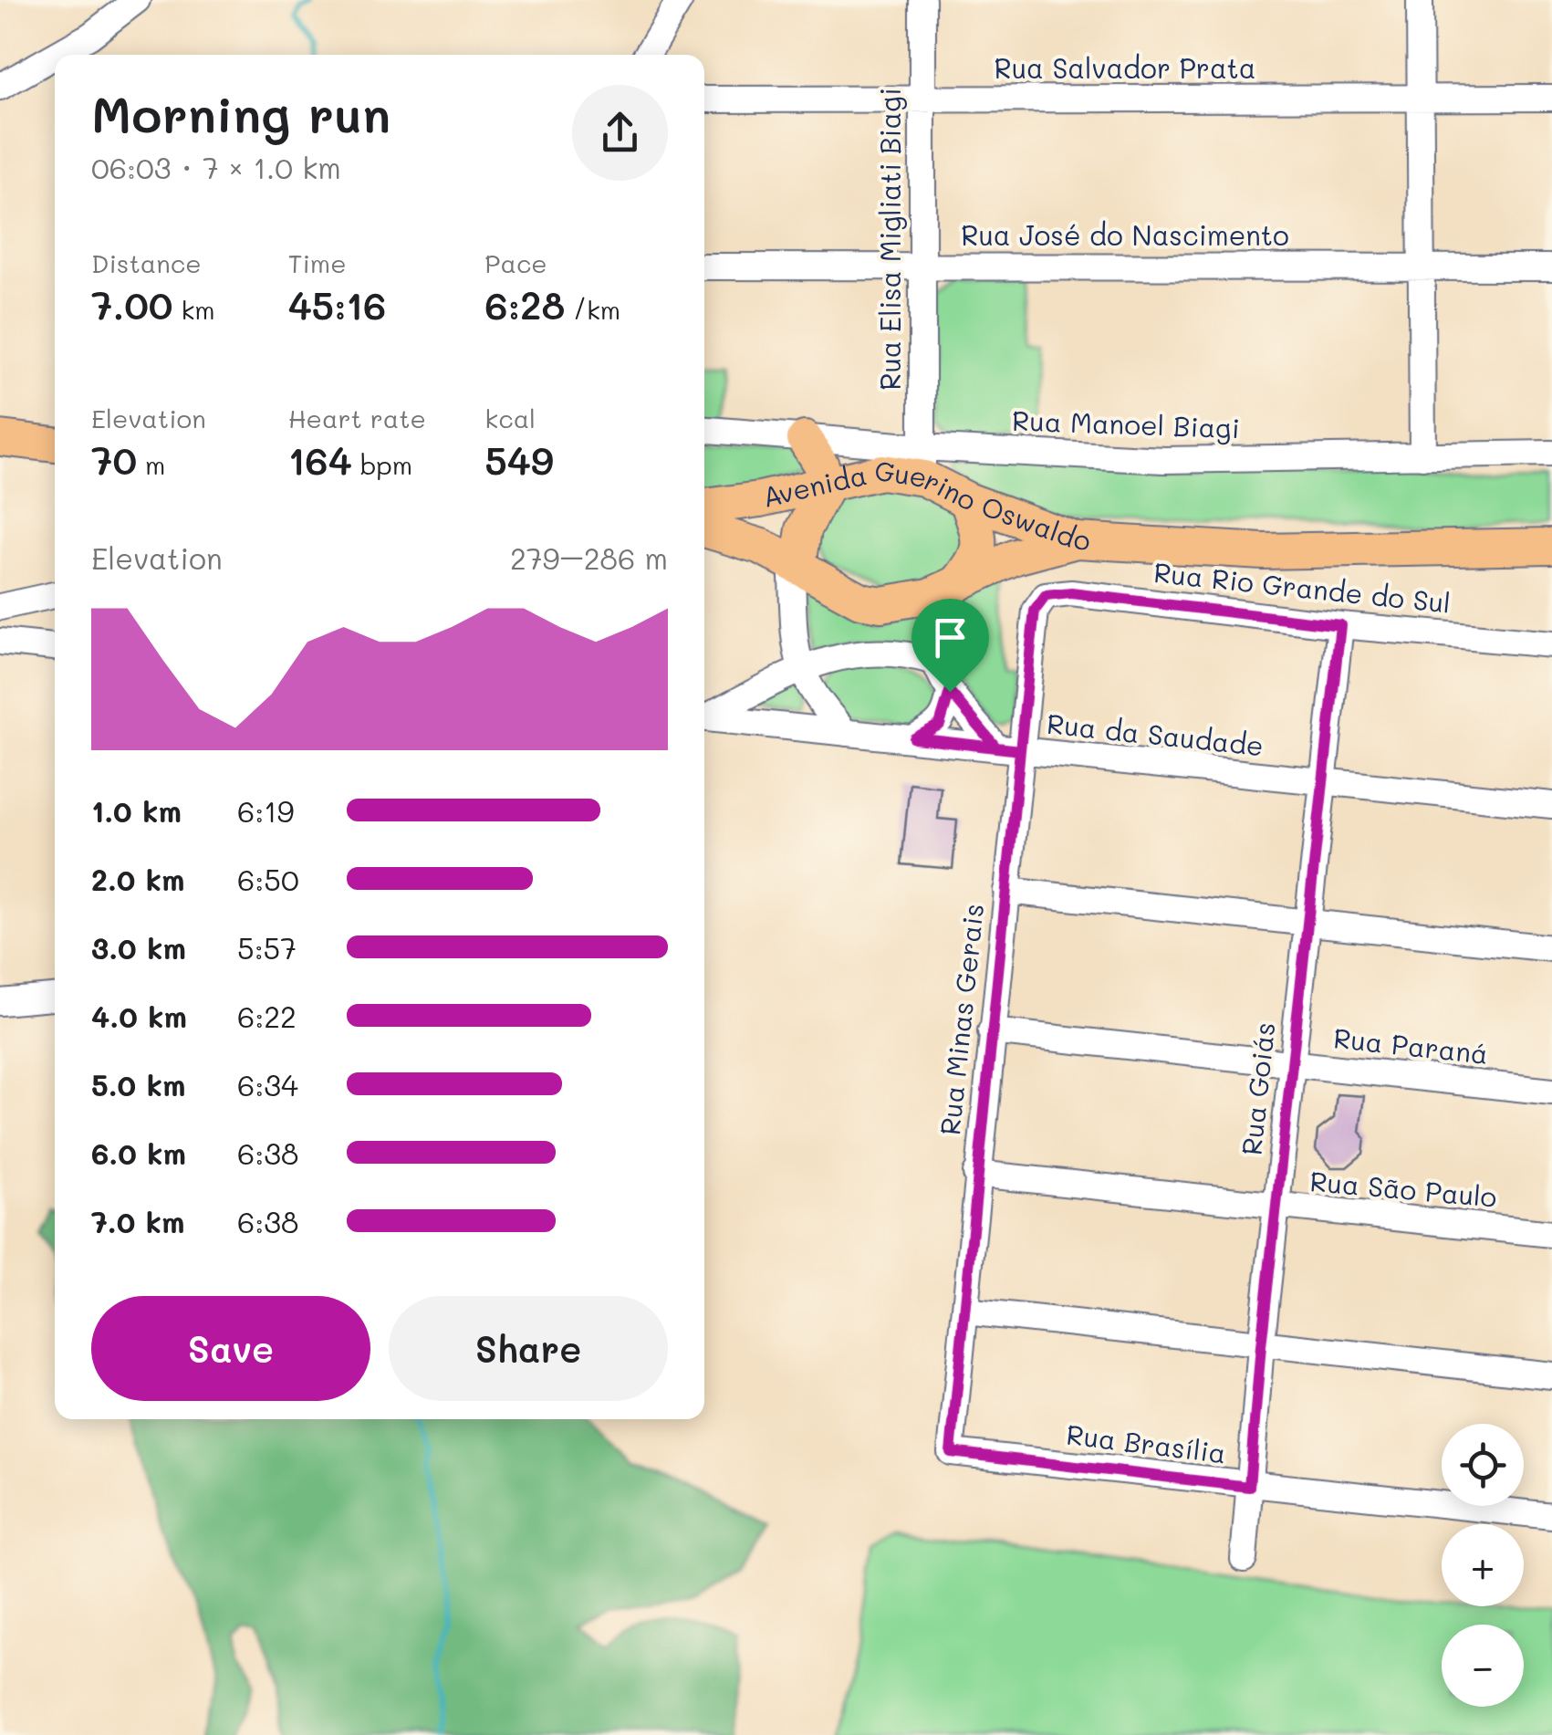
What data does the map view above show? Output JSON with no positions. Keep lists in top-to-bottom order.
{
  "streets": {
    "main road": ["Avenida Guerino Oswaldo"],
    "street": [
      "Rua Salvador Prata",
      "Rua José do Nascimento",
      "Rua Elisa Migliati Biagi",
      "Rua Manoel Biagi",
      "Rua Rio Grande do Sul",
      "Rua da Saudade",
      "Rua Minas Gerais",
      "Rua Paraná",
      "Rua Goiás",
      "Rua São Paulo",
      "Rua Brasília"
    ]
  },
  "crossings": [
    ["Rua Salvador Prata", "Rua Elisa Migliati Biagi"],
    ["Rua José do Nascimento", "Rua Elisa Migliati Biagi"],
    ["Rua Elisa Migliati Biagi", "Rua Manoel Biagi"],
    ["Rua Elisa Migliati Biagi", "Avenida Guerino Oswaldo"],
    ["Rua Manoel Biagi", "Avenida Guerino Oswaldo"],
    ["Rua Rio Grande do Sul", "Rua Minas Gerais"],
    ["Rua Rio Grande do Sul", "Rua Goiás"],
    ["Rua da Saudade", "Rua Minas Gerais"],
    ["Rua da Saudade", "Rua Goiás"],
    ["Rua Minas Gerais", "Rua Paraná"],
    ["Rua Minas Gerais", "Rua São Paulo"],
    ["Rua Minas Gerais", "Rua Brasília"],
    ["Rua Paraná", "Rua Goiás"],
    ["Rua Goiás", "Rua São Paulo"],
    ["Rua Goiás", "Rua Brasília"]
  ],
  "page": {
    "heading": ["Morning run", "06:03 · 7 × 1.0 km"],
    "stats": [
      ["Distance", "7.00 km"],
      ["Time", "45:16"],
      ["Pace", "6:28 /km"],
      ["Elevation", "70 m"],
      ["Heart rate", "164 bpm"],
      ["kcal", "549"]
    ],
    "chart": ["Elevation", "279–286 m"],
    "list": [
      {
        "name": "1.0 km",
        "note": "6:19"
      },
      {
        "name": "2.0 km",
        "note": "6:50"
      },
      {
        "name": "3.0 km",
        "note": "5:57"
      },
      {
        "name": "4.0 km",
        "note": "6:22"
      },
      {
        "name": "5.0 km",
        "note": "6:34"
      },
      {
        "name": "6.0 km",
        "note": "6:38"
      },
      {
        "name": "7.0 km",
        "note": "6:38"
      }
    ],
    "buttons": ["Save", "Share"],
    "map_buttons": ["+", "−"]
  }
}
